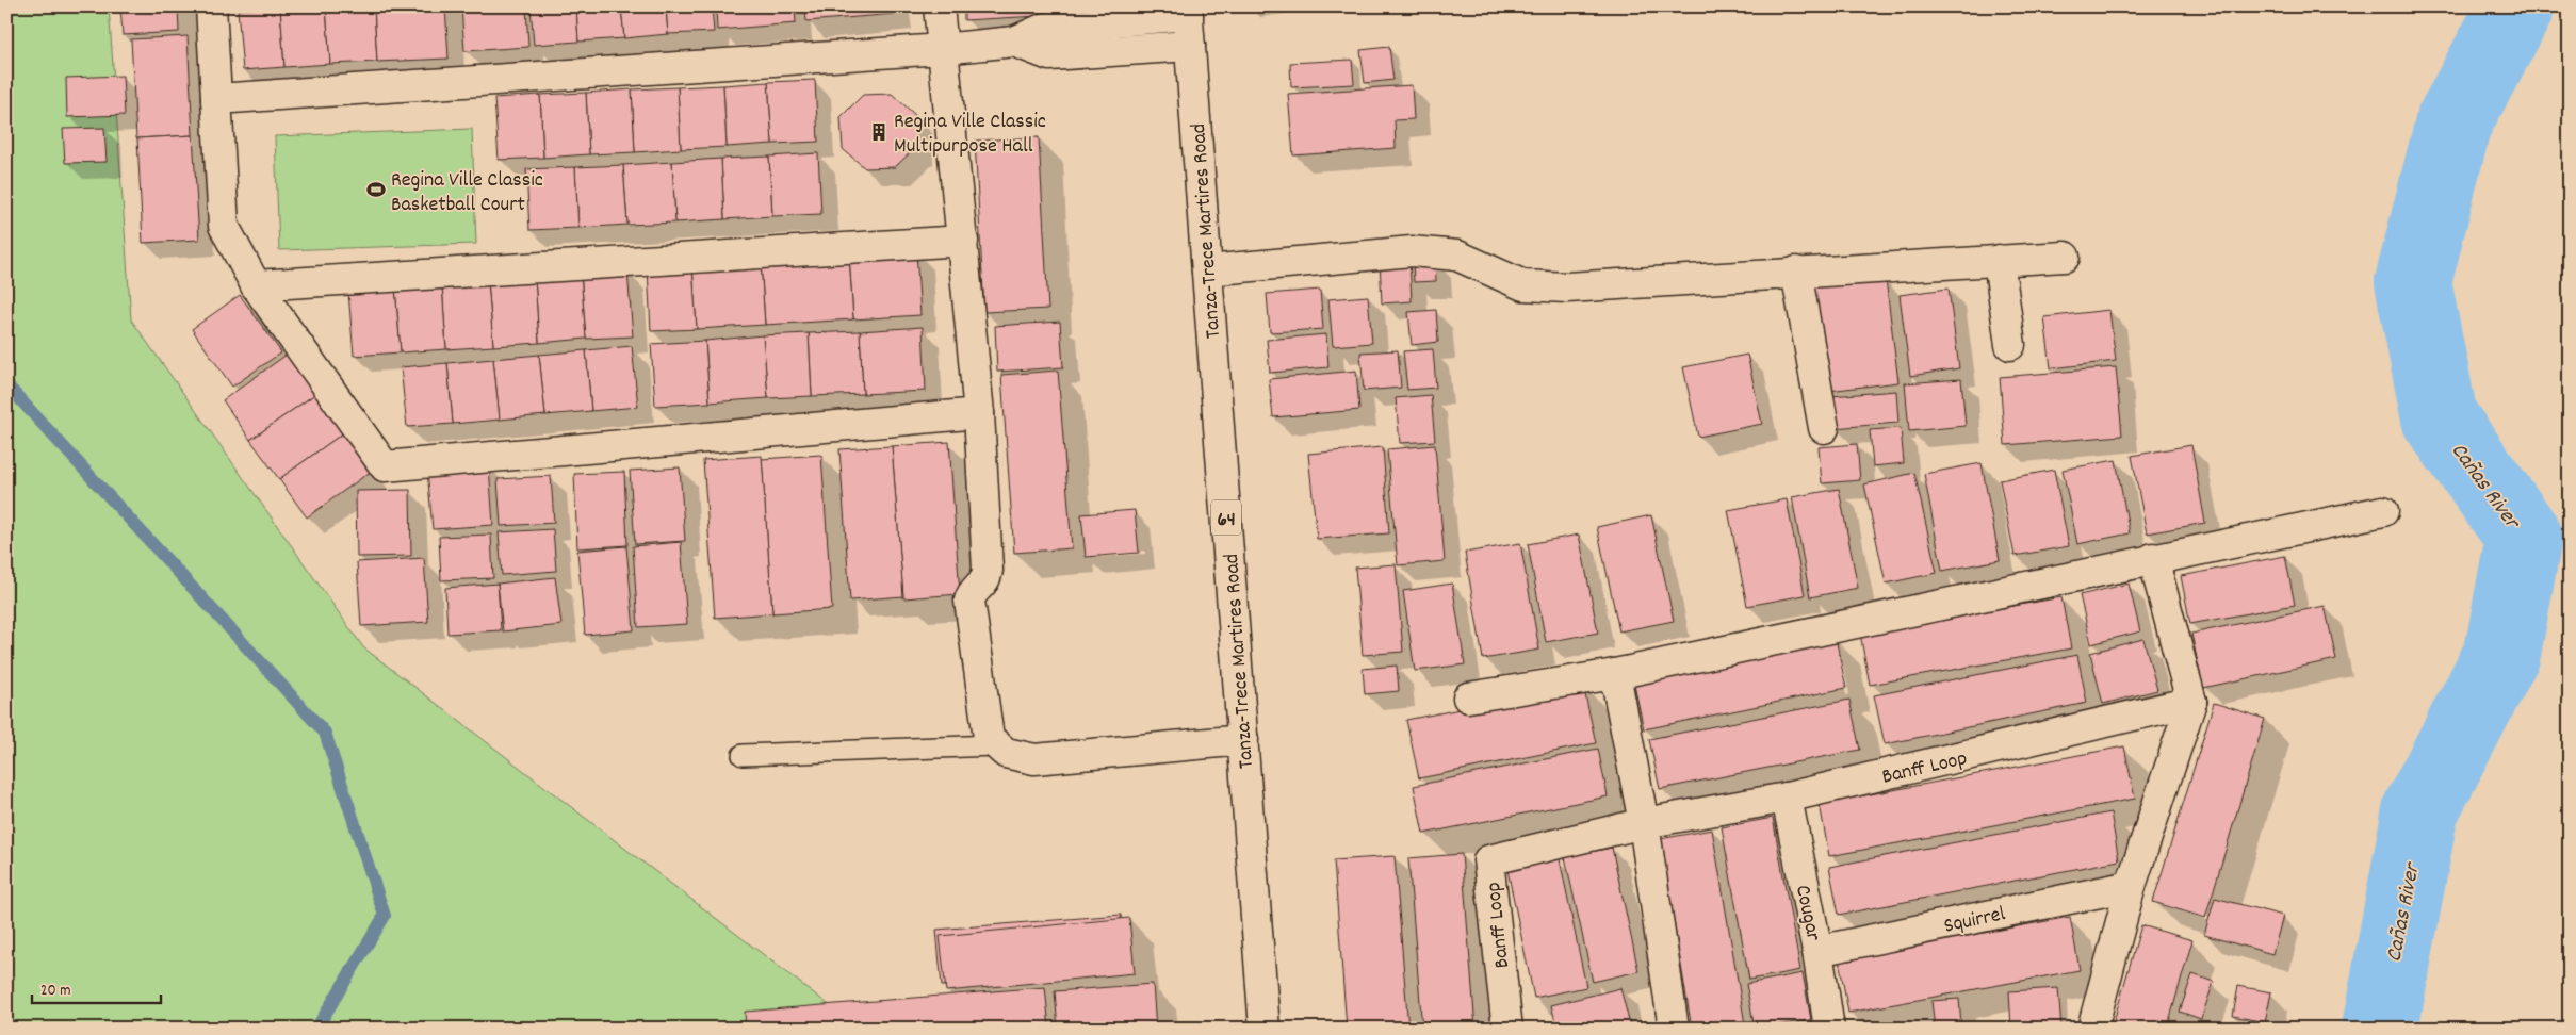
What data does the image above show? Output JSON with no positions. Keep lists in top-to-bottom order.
{
  "streets": {
    "street": [
      "Tanza-Trece Martires Road",
      "64",
      "Banff Loop",
      "Cougar",
      "Squirrel"
    ]
  },
  "crossings": [
    ["Banff Loop", "Cougar"],
    ["Cougar", "Squirrel"]
  ],
  "water": ["Cañas River"],
  "places": {
    "building": ["Regina Ville Classic Multipurpose Hall"],
    "sports": ["Regina Ville Classic Basketball Court"]
  },
  "scale_bar": "20 m"
}
